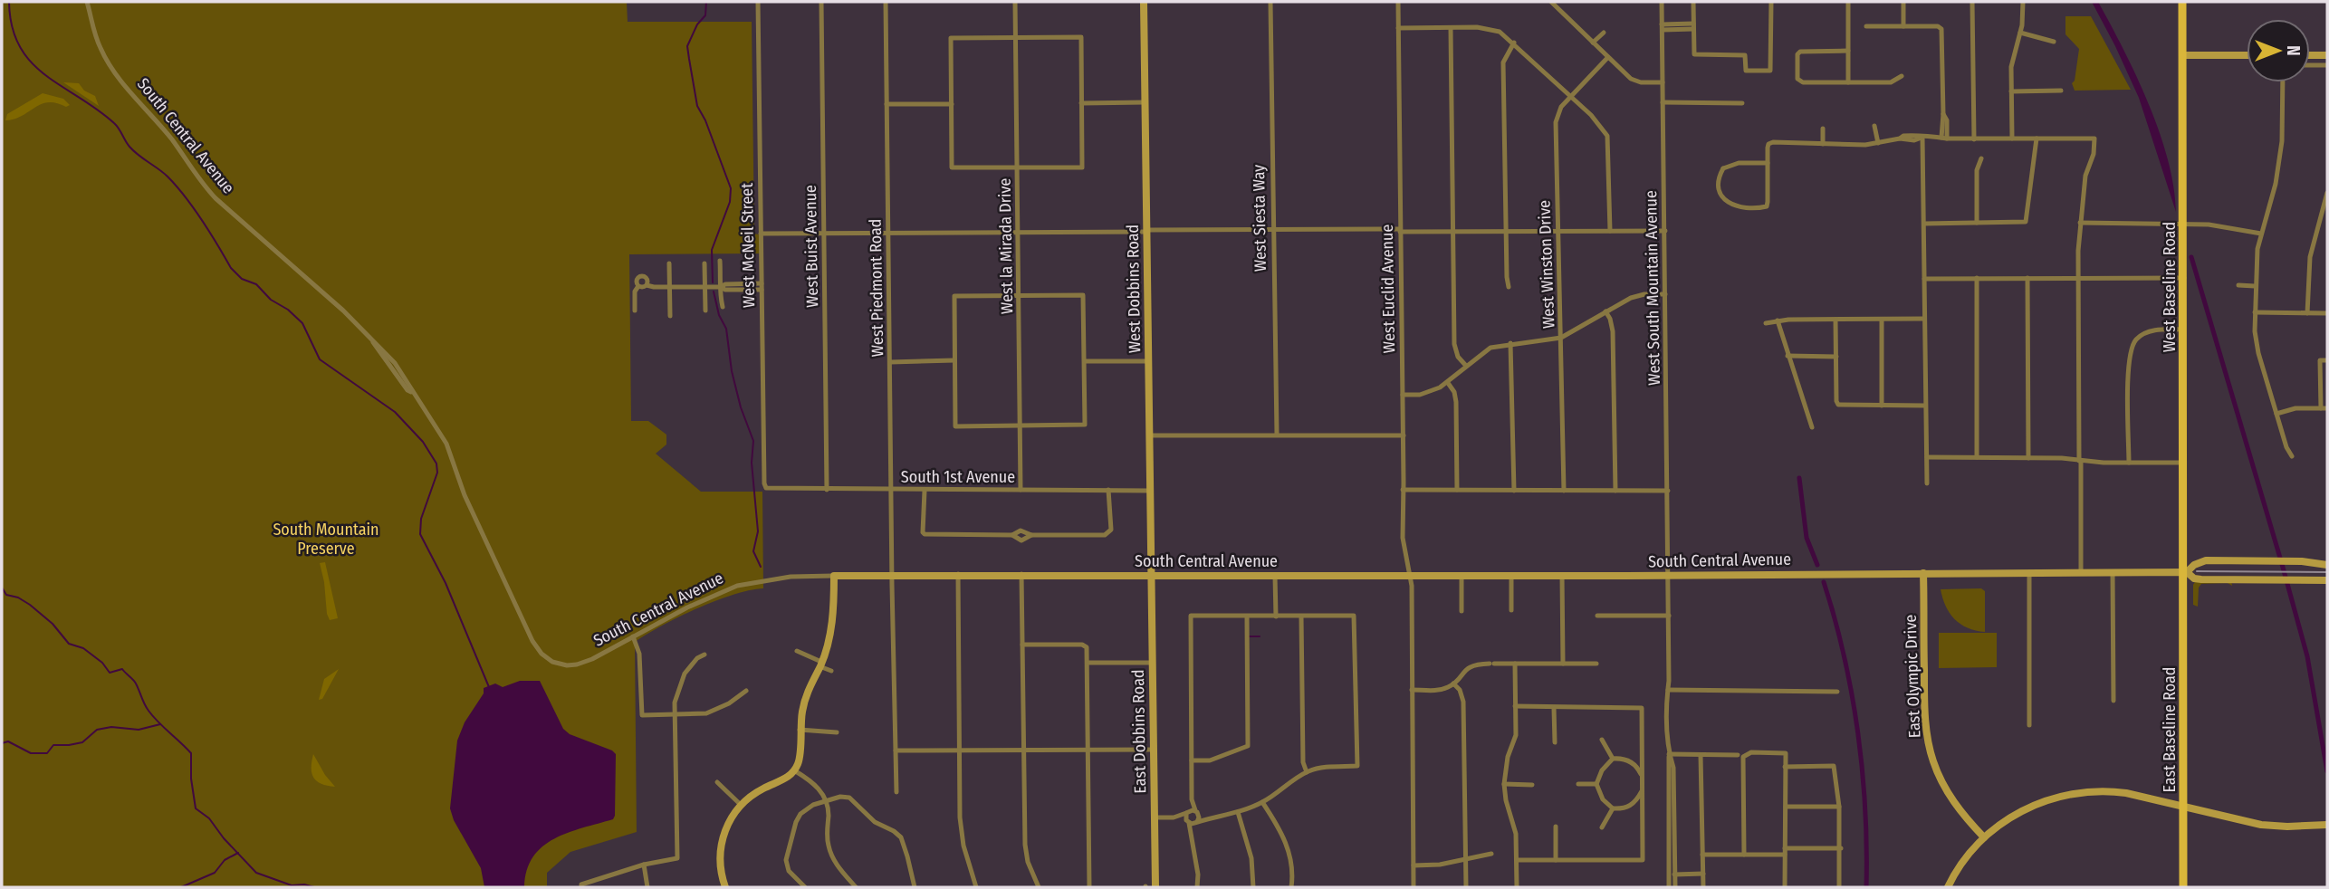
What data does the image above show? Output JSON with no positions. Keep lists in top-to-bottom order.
{
  "streets": {
    "main road": [
      "South Central Avenue",
      "West Baseline Road",
      "West Dobbins Road",
      "East Olympic Drive",
      "East Baseline Road",
      "East Dobbins Road"
    ],
    "street": [
      "West Siesta Way",
      "West McNeil Street",
      "West Buist Avenue",
      "West la Mirada Drive",
      "West Winston Drive",
      "West Piedmont Road",
      "West South Mountain Avenue",
      "West Euclid Avenue",
      "South 1st Avenue"
    ]
  },
  "crossings": [
    ["South Central Avenue", "West Baseline Road"],
    ["South Central Avenue", "West Piedmont Road"],
    ["South Central Avenue", "West South Mountain Avenue"],
    ["South Central Avenue", "West Dobbins Road"],
    ["South Central Avenue", "West Euclid Avenue"],
    ["South Central Avenue", "East Olympic Drive"],
    ["South Central Avenue", "East Baseline Road"],
    ["South Central Avenue", "East Dobbins Road"],
    ["West McNeil Street", "South 1st Avenue"],
    ["West Buist Avenue", "South 1st Avenue"],
    ["West la Mirada Drive", "South 1st Avenue"],
    ["West Baseline Road", "East Baseline Road"],
    ["West Piedmont Road", "South 1st Avenue"],
    ["West Dobbins Road", "South 1st Avenue"],
    ["West Dobbins Road", "East Dobbins Road"]
  ],
  "parks": ["South Mountain Preserve"],
  "north": "right"
}
